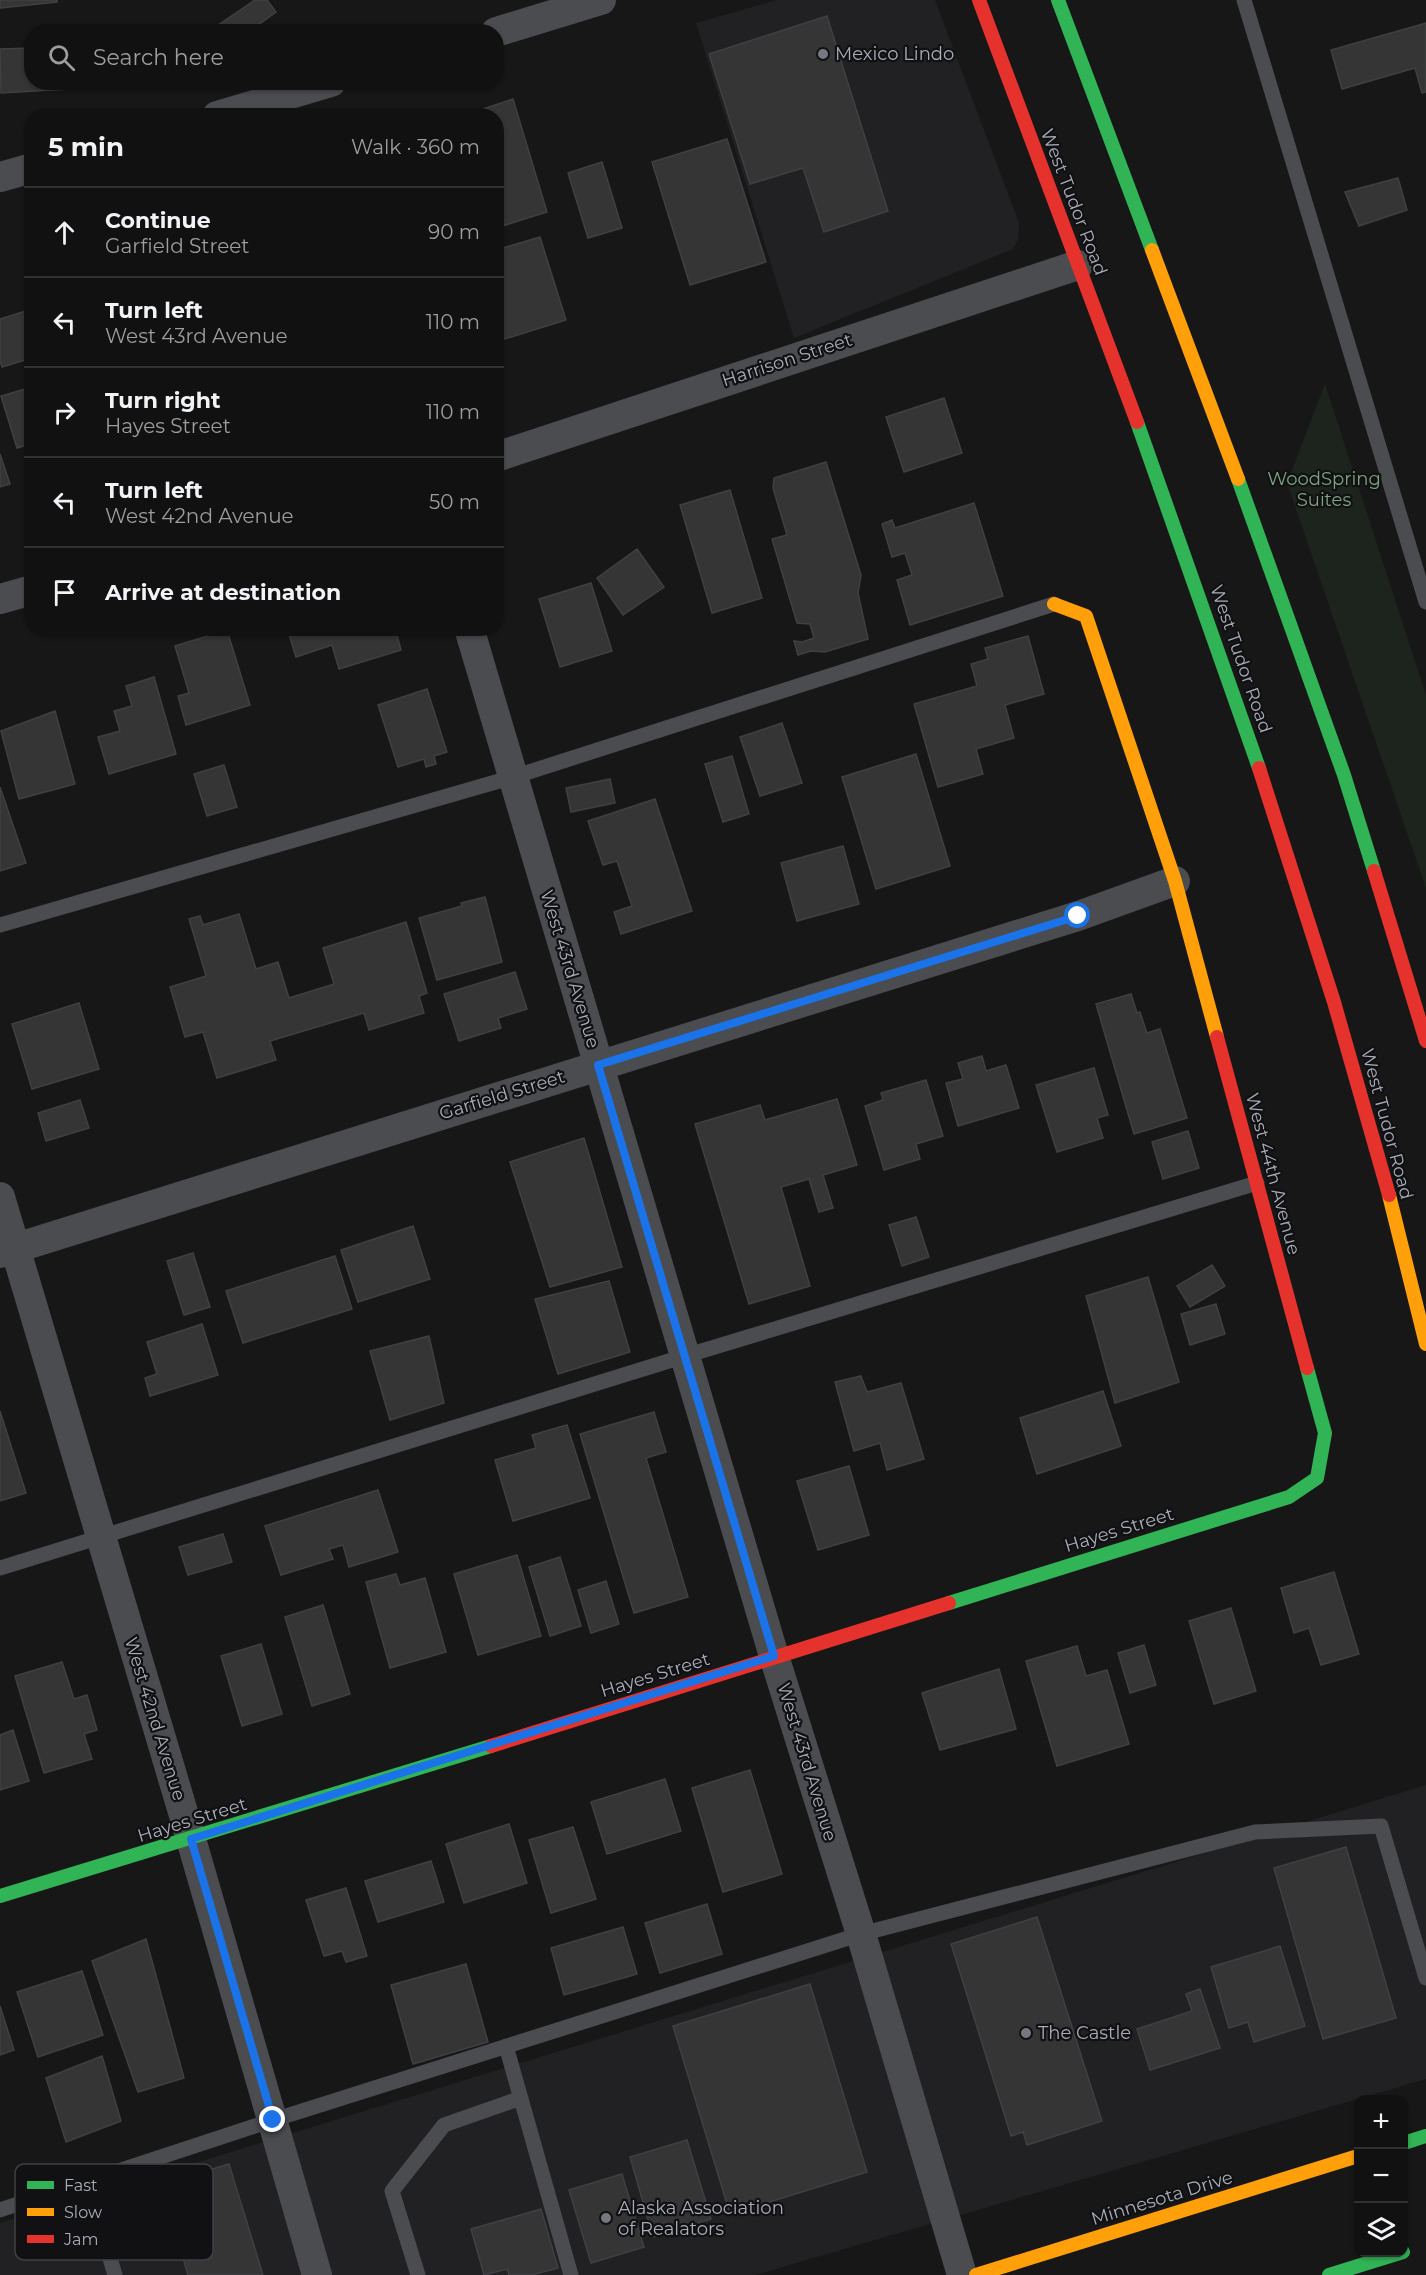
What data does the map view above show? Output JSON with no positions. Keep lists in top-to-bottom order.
{
  "streets": {
    "main road": [
      "West Tudor Road",
      "West 44th Avenue",
      "Hayes Street",
      "Minnesota Drive"
    ],
    "street": [
      "Harrison Street",
      "West 43rd Avenue",
      "Garfield Street",
      "West 42nd Avenue"
    ]
  },
  "crossings": [
    ["West Tudor Road", "Harrison Street"],
    ["West 43rd Avenue", "Garfield Street"],
    ["West 43rd Avenue", "Hayes Street"],
    ["Garfield Street", "West 44th Avenue"],
    ["Garfield Street", "West 42nd Avenue"],
    ["West 44th Avenue", "Hayes Street"],
    ["Hayes Street", "West 42nd Avenue"]
  ],
  "parks": ["WoodSpring Suites"],
  "places": ["Mexico Lindo", "The Castle", "Alaska Association of Realators"],
  "legend": ["Fast", "Slow", "Jam"],
  "page": {
    "search": "Search here",
    "heading": ["5 min", "Walk · 360 m"],
    "list": [
      ["Continue", "Garfield Street", "90 m"],
      ["Turn left", "West 43rd Avenue", "110 m"],
      ["Turn right", "Hayes Street", "110 m"],
      ["Turn left", "West 42nd Avenue", "50 m"],
      "Arrive at destination"
    ],
    "map_buttons": ["+", "−"]
  }
}
